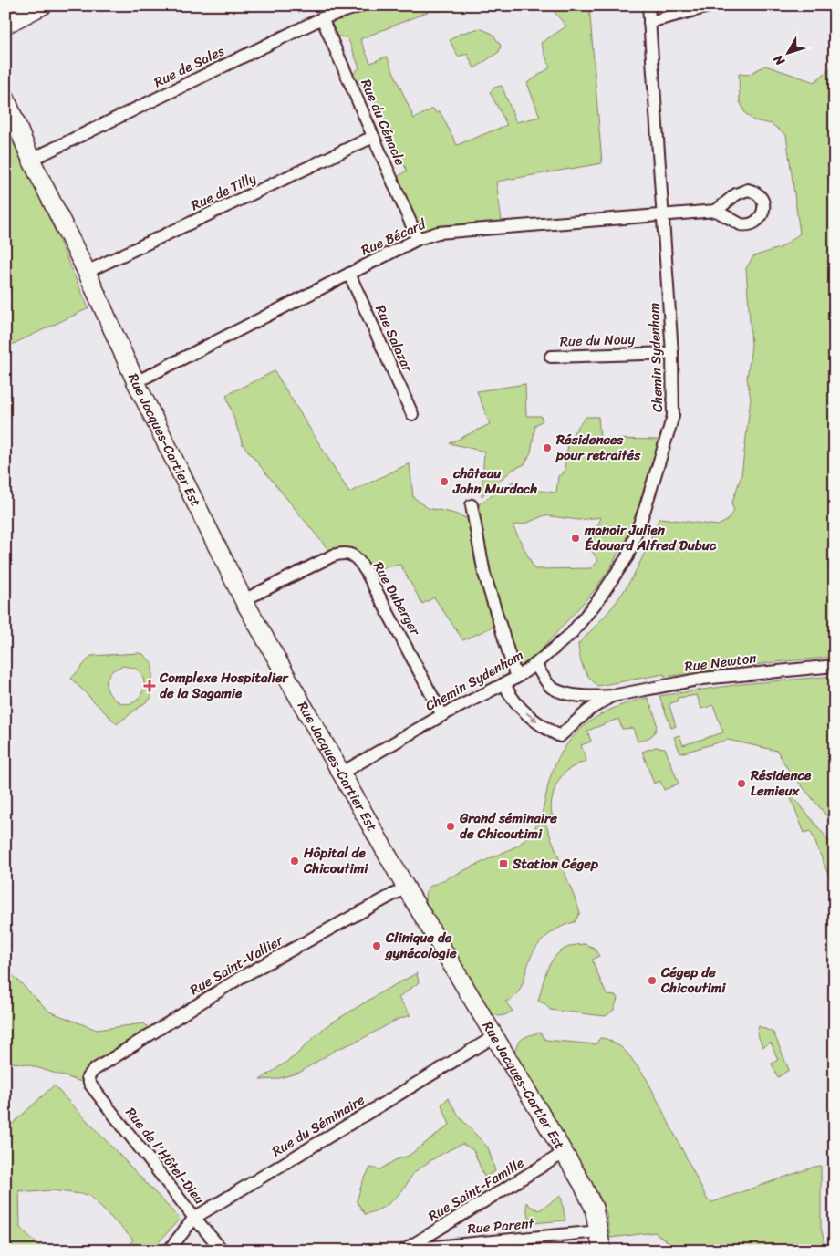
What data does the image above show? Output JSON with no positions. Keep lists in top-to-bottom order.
{
  "streets": {
    "main road": ["Rue Jacques-Cartier Est"],
    "street": [
      "Rue de Sales",
      "Rue du Cénacle",
      "Rue de Tilly",
      "Rue Bécard",
      "Rue Salazar",
      "Rue du Nouy",
      "Chemin Sydenham",
      "Rue Duberger",
      "Rue Newton",
      "Rue Saint-Vallier",
      "Rue du Séminaire",
      "Rue de l'Hôtel-Dieu",
      "Rue Saint-Famille",
      "Rue Parent"
    ]
  },
  "crossings": [
    ["Rue de Sales", "Rue du Cénacle"],
    ["Rue de Sales", "Rue Jacques-Cartier Est"],
    ["Rue du Cénacle", "Rue de Tilly"],
    ["Rue du Cénacle", "Rue Bécard"],
    ["Rue de Tilly", "Rue Jacques-Cartier Est"],
    ["Rue Bécard", "Rue Salazar"],
    ["Rue Bécard", "Chemin Sydenham"],
    ["Rue Bécard", "Rue Jacques-Cartier Est"],
    ["Rue du Nouy", "Chemin Sydenham"],
    ["Chemin Sydenham", "Rue Jacques-Cartier Est"],
    ["Chemin Sydenham", "Rue Duberger"],
    ["Chemin Sydenham", "Rue Newton"],
    ["Rue Jacques-Cartier Est", "Rue Duberger"],
    ["Rue Jacques-Cartier Est", "Rue Saint-Vallier"],
    ["Rue Jacques-Cartier Est", "Rue du Séminaire"],
    ["Rue Jacques-Cartier Est", "Rue Saint-Famille"],
    ["Rue Jacques-Cartier Est", "Rue Parent"],
    ["Rue Saint-Vallier", "Rue de l'Hôtel-Dieu"],
    ["Rue du Séminaire", "Rue de l'Hôtel-Dieu"],
    ["Rue Saint-Famille", "Rue Parent"]
  ],
  "places": {
    "other": [
      "Résidences pour retraités",
      "château John Murdoch",
      "manoir Julien Édouard Alfred Dubuc",
      "Résidence Lemieux",
      "Grand séminaire de Chicoutimi",
      "Hôpital de Chicoutimi",
      "Clinique de gynécologie",
      "Cégep de Chicoutimi"
    ],
    "health": ["Complexe Hospitalier de la Sagamie"],
    "transit": ["Station Cégep"]
  },
  "north": "bottom left"
}
